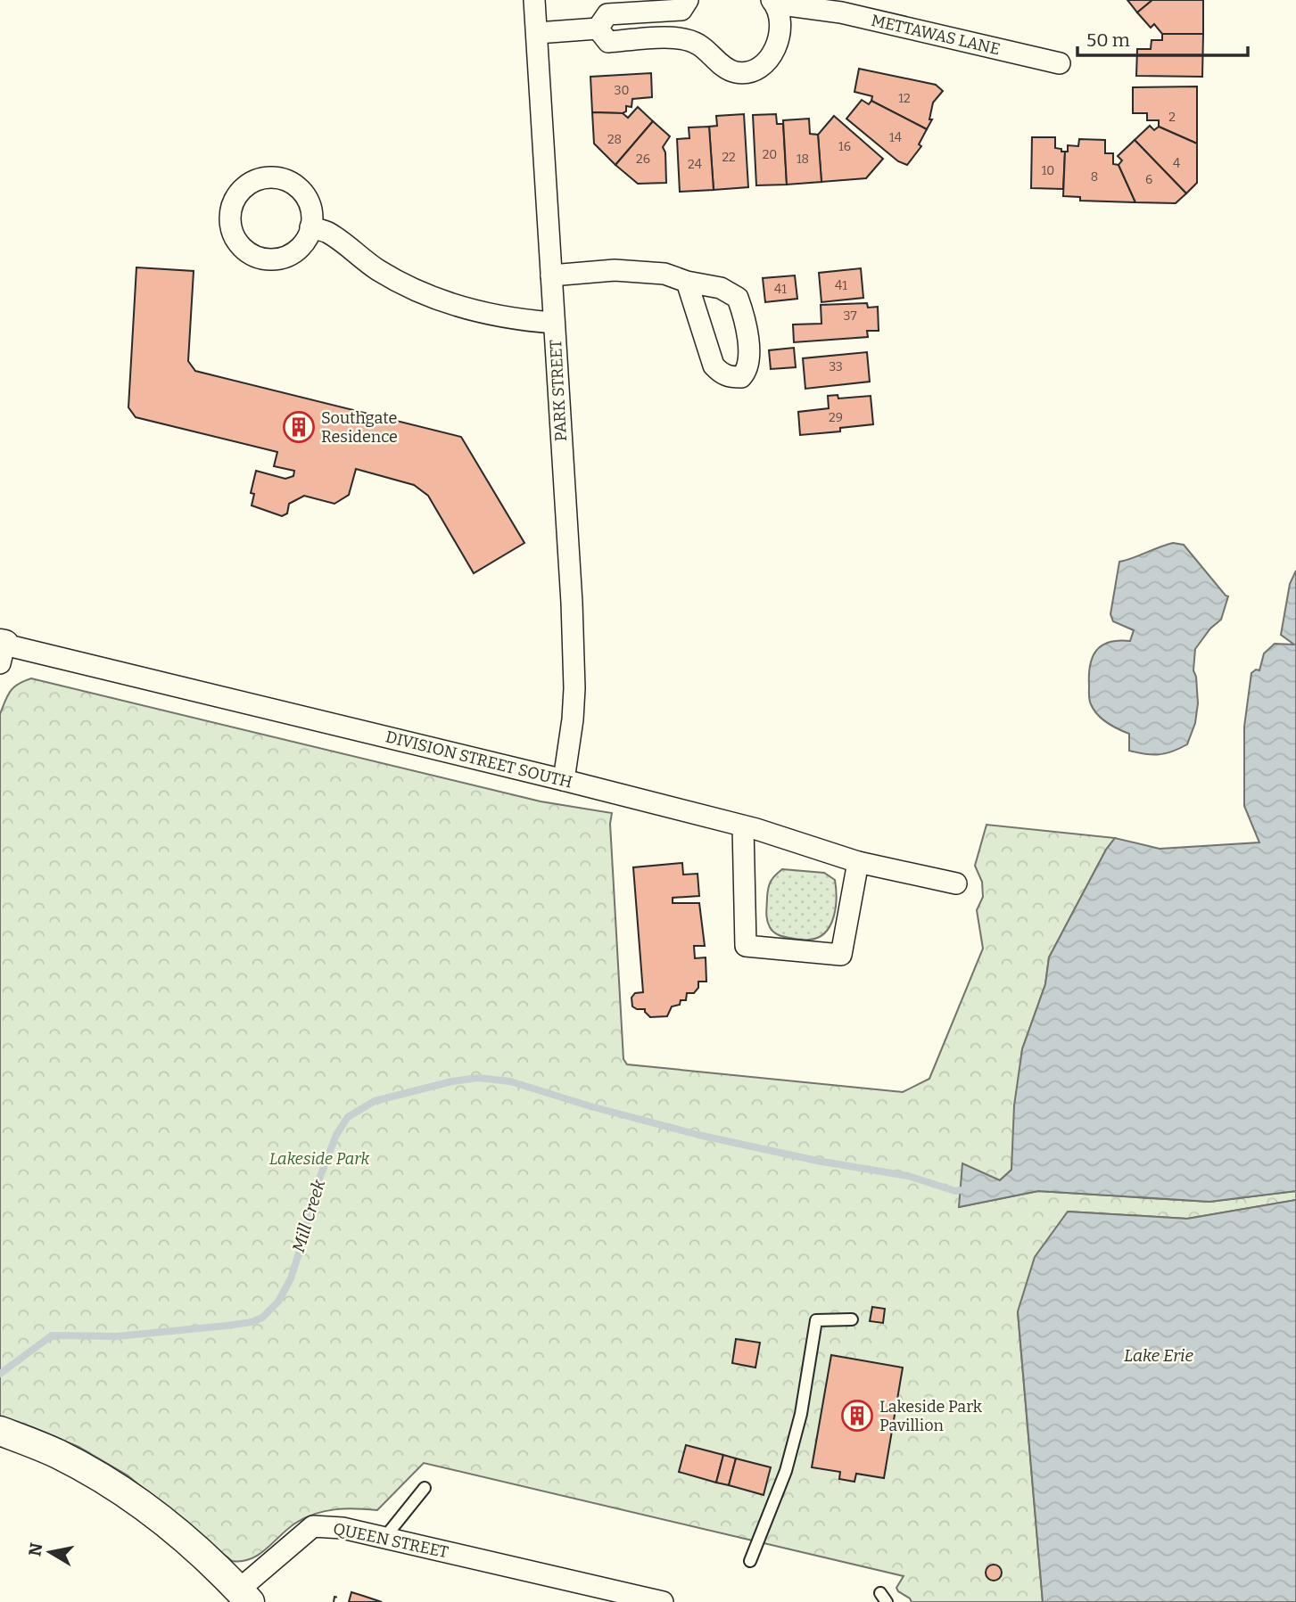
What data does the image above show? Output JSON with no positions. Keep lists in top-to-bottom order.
{
  "streets": {
    "street": [
      "METTAWAS LANE",
      "PARK STREET",
      "DIVISION STREET SOUTH",
      "QUEEN STREET"
    ]
  },
  "crossings": [
    ["PARK STREET", "DIVISION STREET SOUTH"]
  ],
  "water": ["Mill Creek", "Lake Erie"],
  "parks": ["Lakeside Park"],
  "places": {
    "building": ["Southgate Residence", "Lakeside Park Pavillion"]
  },
  "house_numbers": [
    "30",
    "12",
    "2",
    "14",
    "28",
    "16",
    "20",
    "22",
    "26",
    "18",
    "4",
    "24",
    "10",
    "8",
    "6",
    "41",
    "41",
    "37",
    "33",
    "29"
  ],
  "scale_bar": "50 m",
  "north": "left"
}
